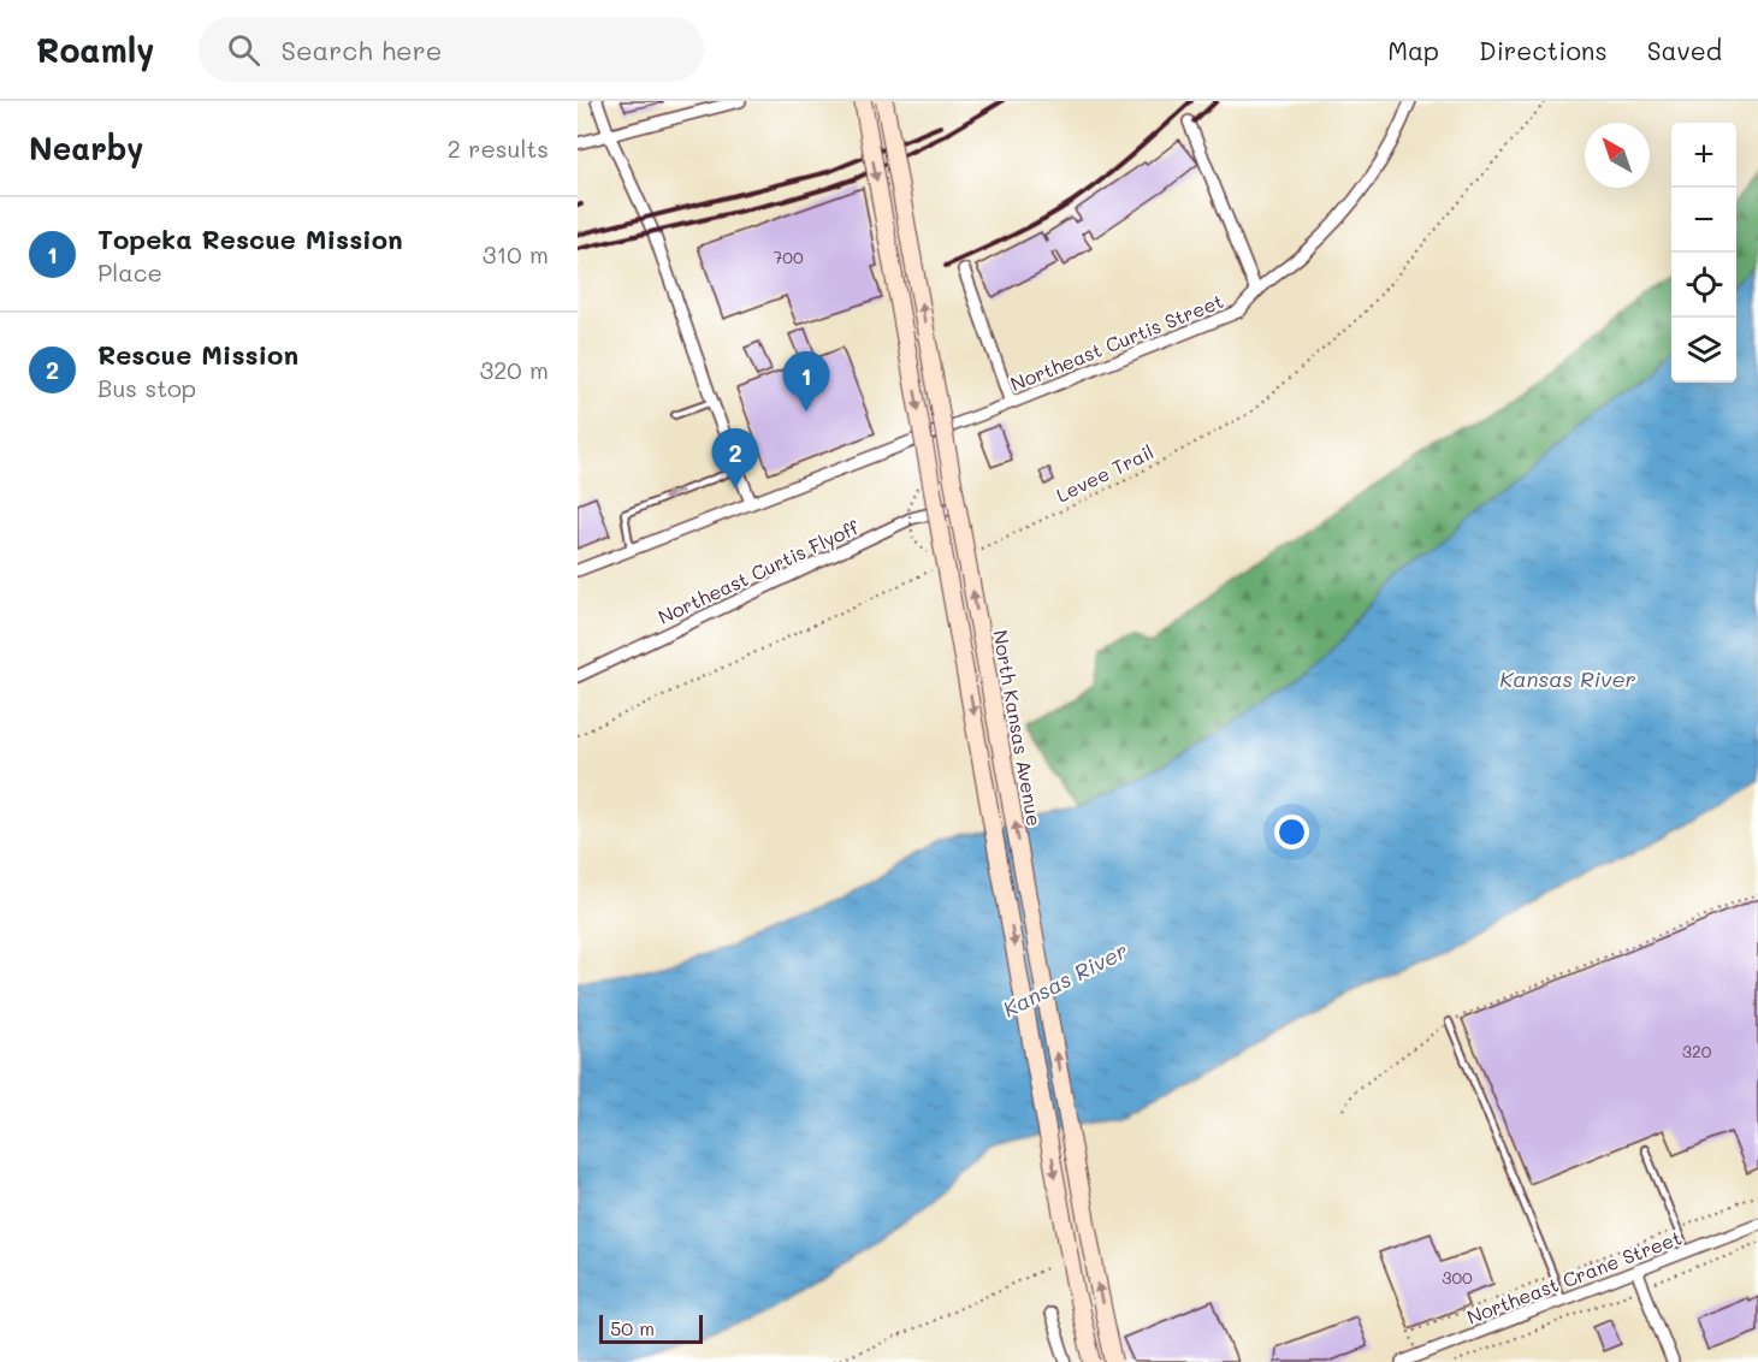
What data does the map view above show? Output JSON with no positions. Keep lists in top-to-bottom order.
{
  "streets": {
    "main road": ["North Kansas Avenue"],
    "street": ["Northeast Curtis Street", "Northeast Curtis Flyoff", "Northeast Crane Street"],
    "path": ["Levee Trail"]
  },
  "crossings": [
    ["Northeast Curtis Flyoff", "North Kansas Avenue"]
  ],
  "water": ["Kansas River"],
  "house_numbers": ["700", "320", "300"],
  "scale_bar": "50 m",
  "north": "top left",
  "page": {
    "header": "Roamly",
    "search": "Search here",
    "nav": ["Map", "Directions", "Saved"],
    "heading": ["Nearby", "2 results"],
    "map_buttons": ["+", "−"],
    "list": [
      {
        "mark": "1",
        "name": "Topeka Rescue Mission",
        "note": "Place",
        "value": "310 m"
      },
      {
        "mark": "2",
        "name": "Rescue Mission",
        "note": "Bus stop",
        "value": "320 m"
      }
    ],
    "pins": ["1", "2"],
    "scale": "50 m"
  }
}
